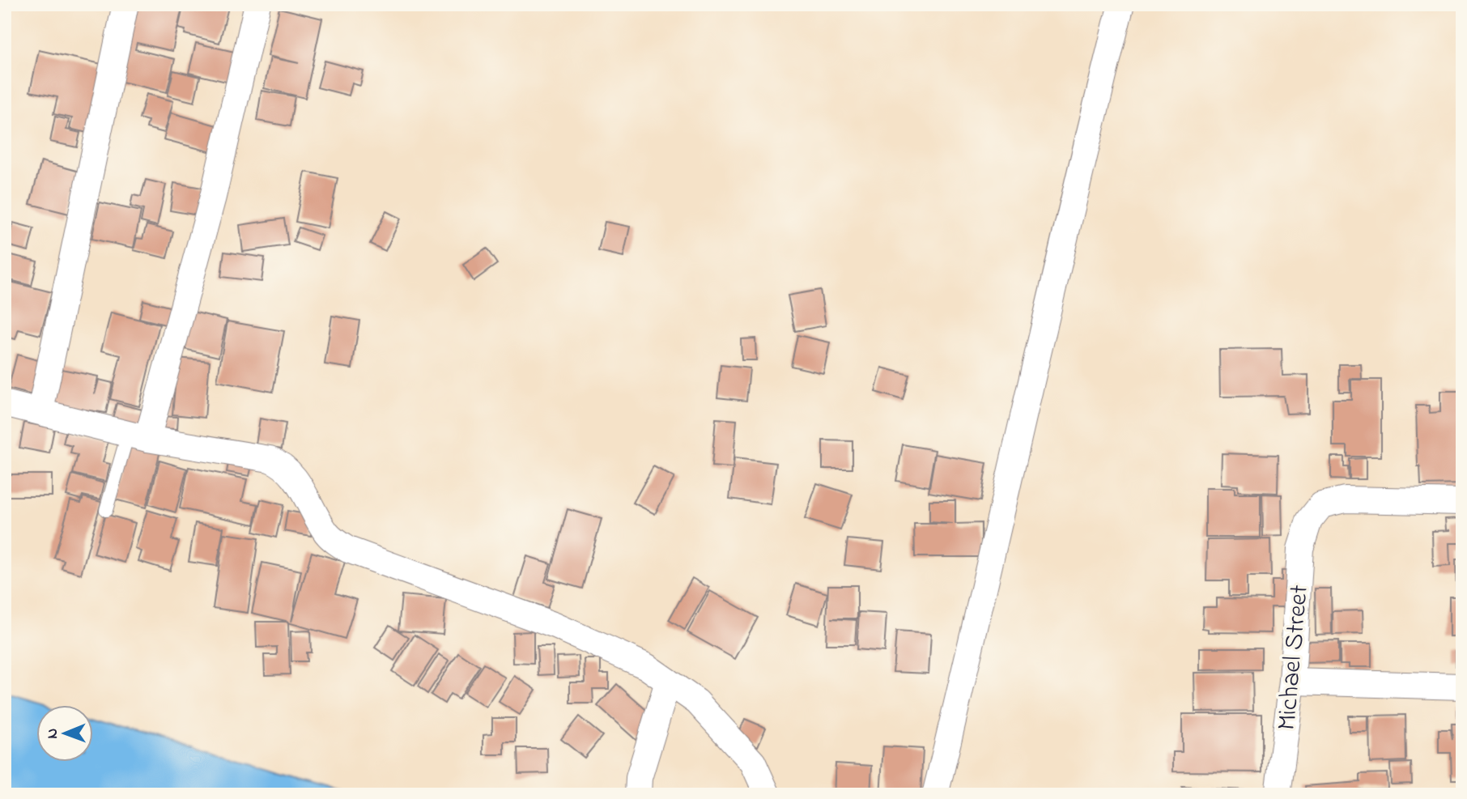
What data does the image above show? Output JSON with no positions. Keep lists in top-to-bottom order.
{
  "streets": {
    "street": ["Michael Street"]
  },
  "north": "left"
}
